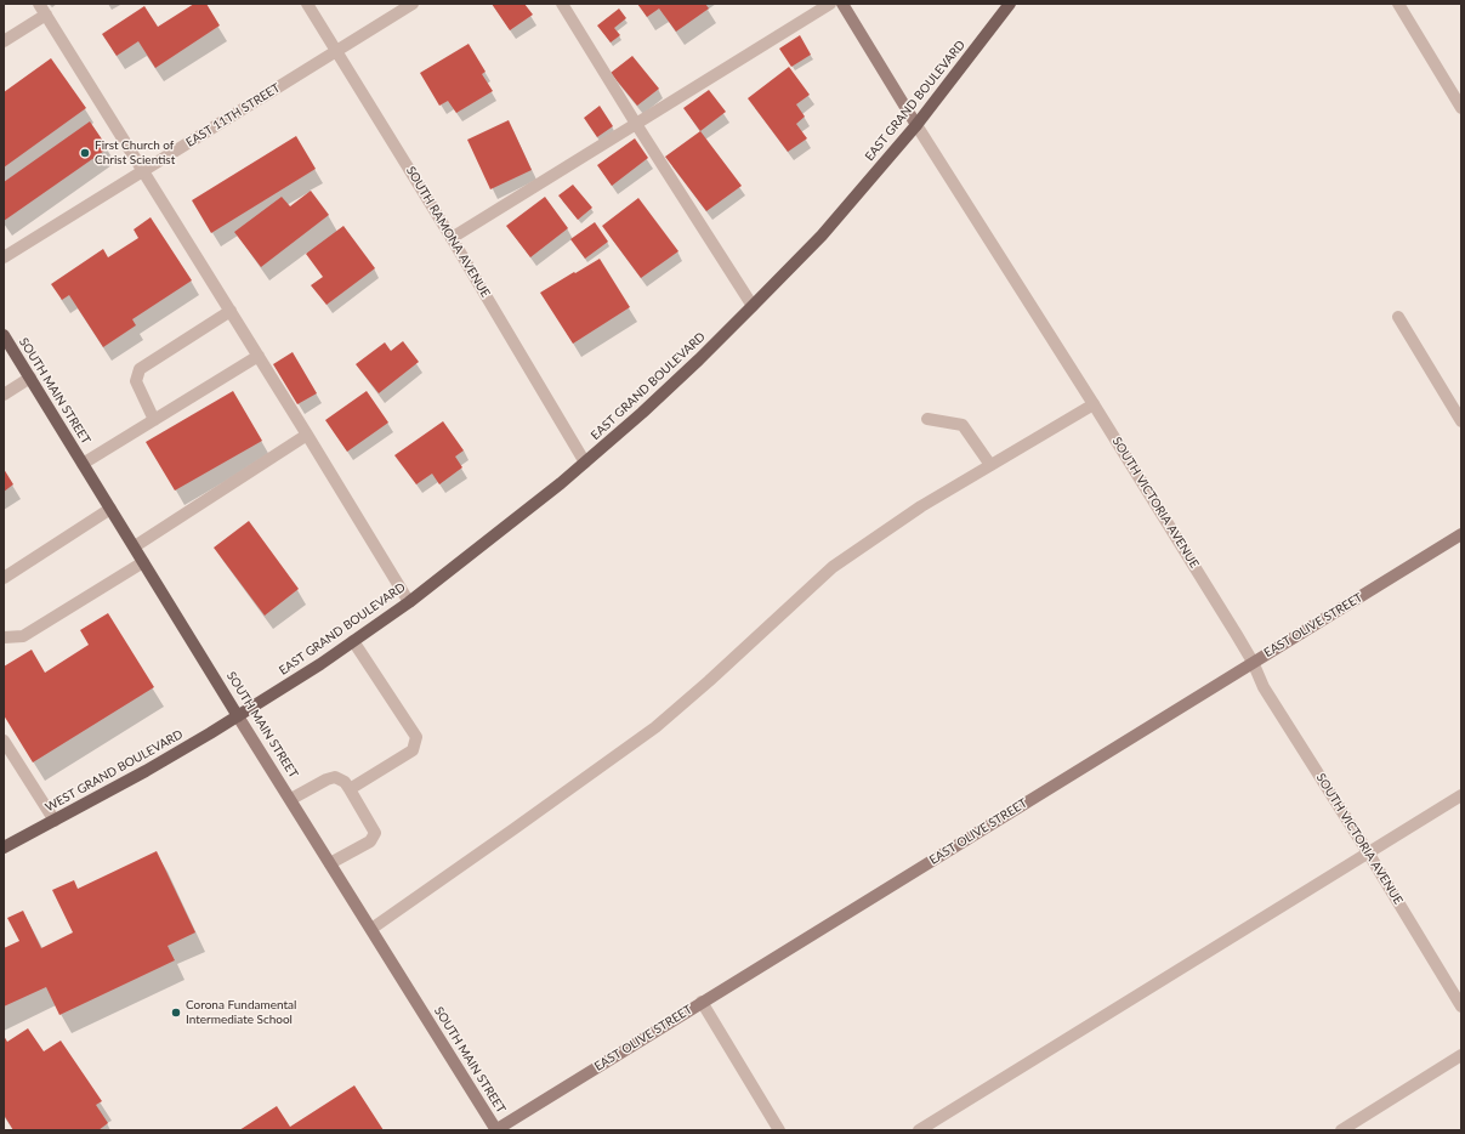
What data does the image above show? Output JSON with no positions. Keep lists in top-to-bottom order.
{
  "streets": {
    "main road": ["EAST GRAND BOULEVARD", "SOUTH MAIN STREET", "WEST GRAND BOULEVARD"],
    "street": [
      "EAST 11TH STREET",
      "SOUTH RAMONA AVENUE",
      "SOUTH VICTORIA AVENUE",
      "EAST OLIVE STREET"
    ]
  },
  "crossings": [
    ["EAST GRAND BOULEVARD", "SOUTH RAMONA AVENUE"],
    ["EAST GRAND BOULEVARD", "SOUTH MAIN STREET"],
    ["EAST GRAND BOULEVARD", "SOUTH VICTORIA AVENUE"],
    ["EAST GRAND BOULEVARD", "WEST GRAND BOULEVARD"],
    ["EAST 11TH STREET", "SOUTH RAMONA AVENUE"],
    ["SOUTH MAIN STREET", "EAST OLIVE STREET"],
    ["SOUTH MAIN STREET", "WEST GRAND BOULEVARD"],
    ["SOUTH VICTORIA AVENUE", "EAST OLIVE STREET"]
  ],
  "places": ["First Church of Christ Scientist", "Corona Fundamental Intermediate School"]
}
